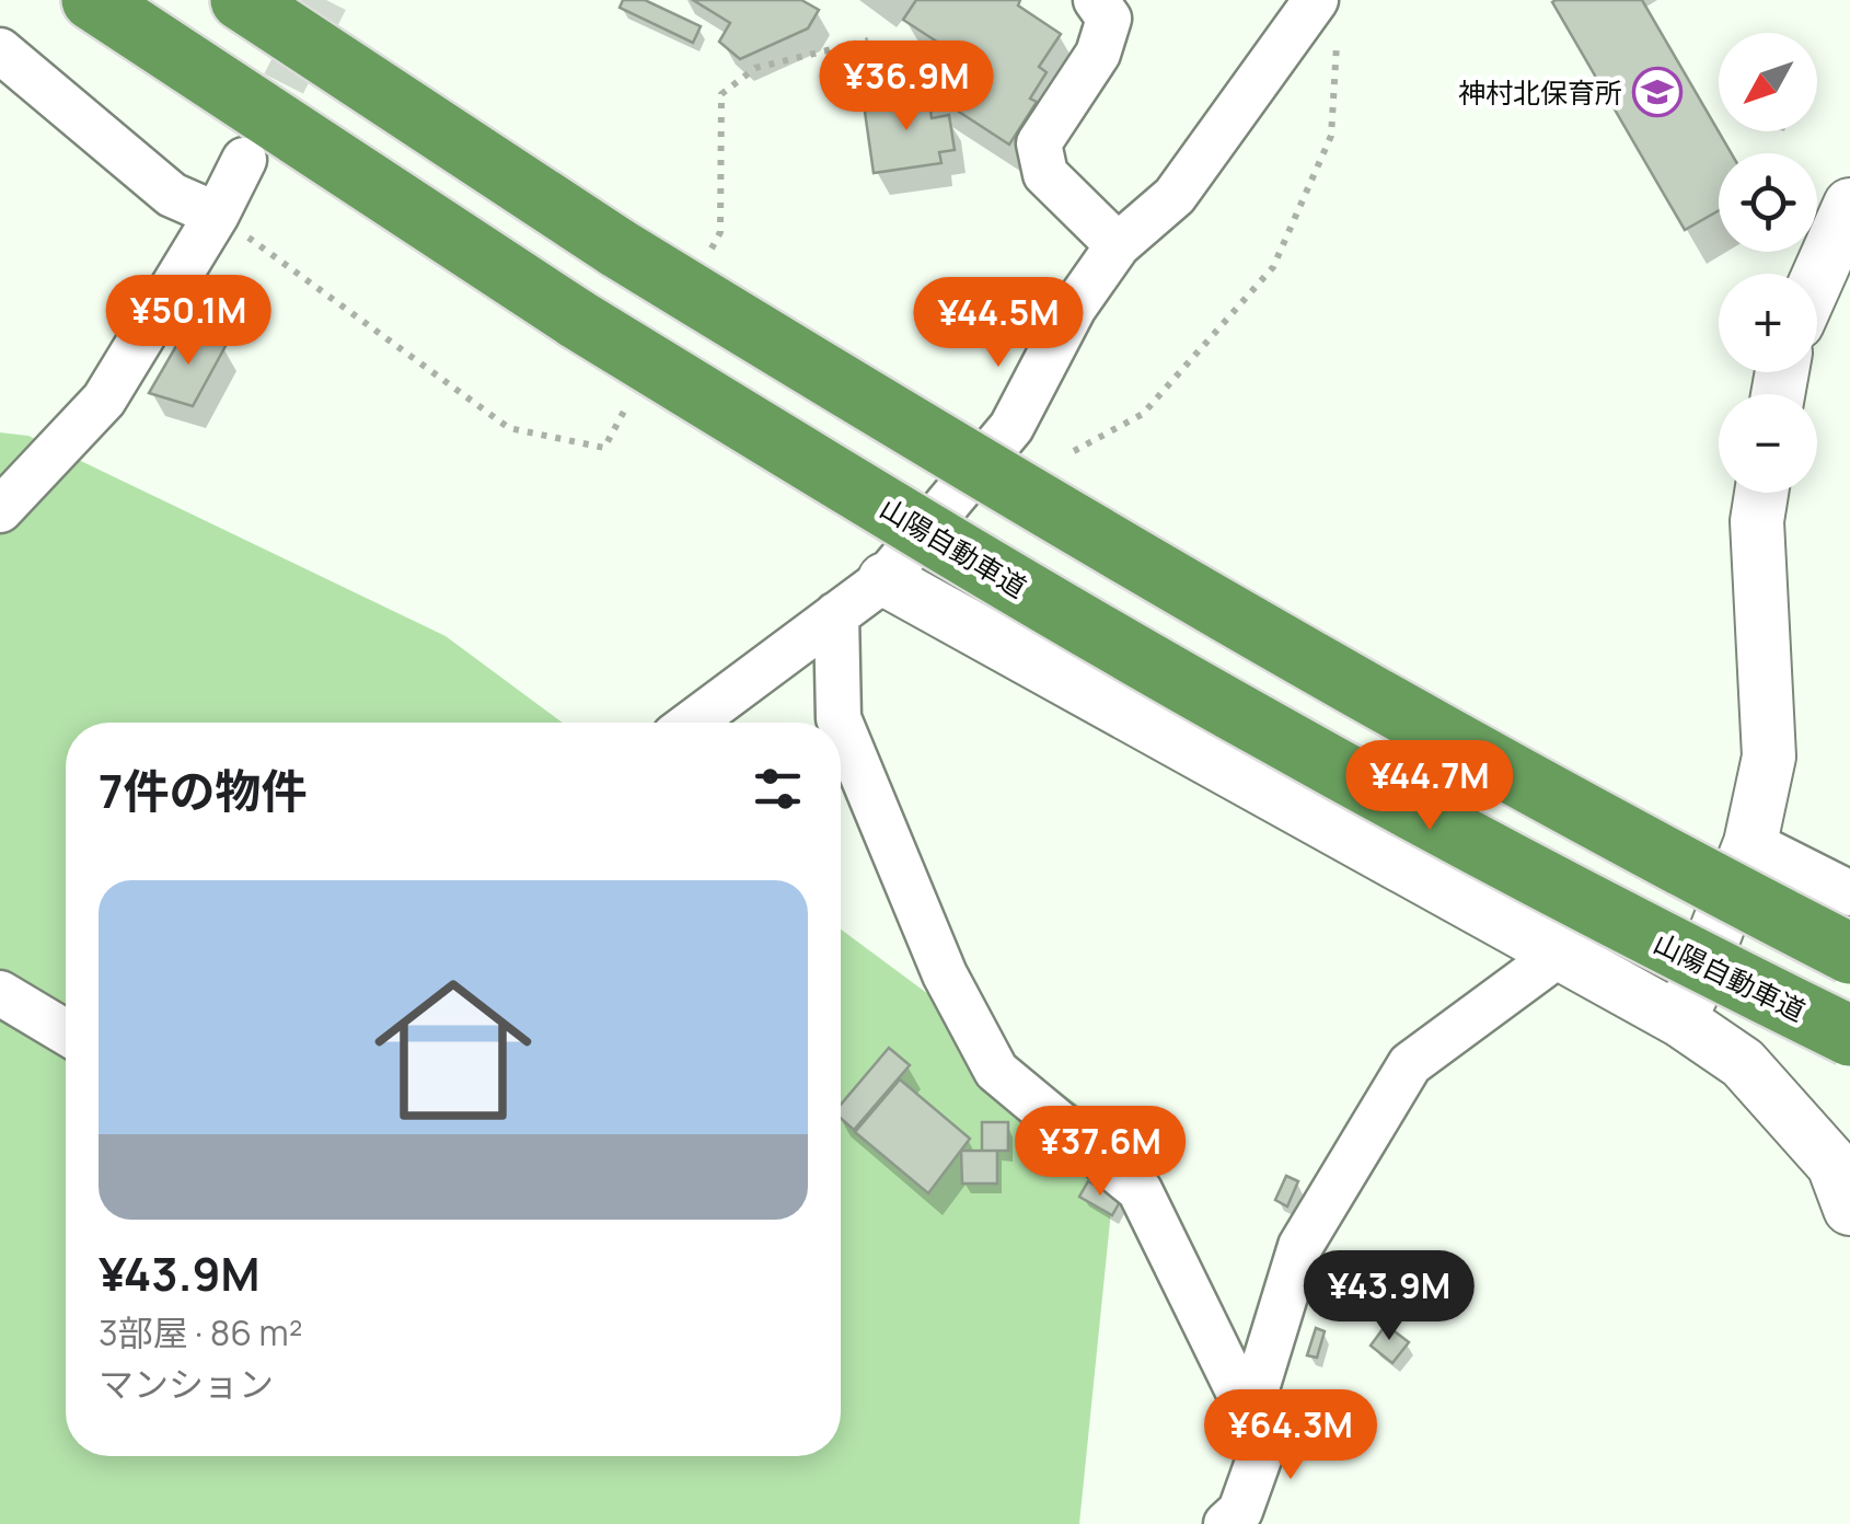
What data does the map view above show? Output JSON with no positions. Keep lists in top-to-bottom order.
{
  "streets": {
    "highway": ["山陽自動車道"]
  },
  "places": {
    "school or university": ["神村北保育所"]
  },
  "north": "bottom left",
  "page": {
    "map_buttons": ["+", "−"],
    "price": [
      "¥36.9M",
      "¥50.1M",
      "¥44.5M",
      "¥44.7M",
      "¥37.6M",
      "¥43.9M",
      "¥64.3M"
    ],
    "heading": "7件の物件",
    "list": [
      {
        "name": "¥43.9M",
        "note": "3部屋 · 86 m² · マンション"
      }
    ]
  }
}
